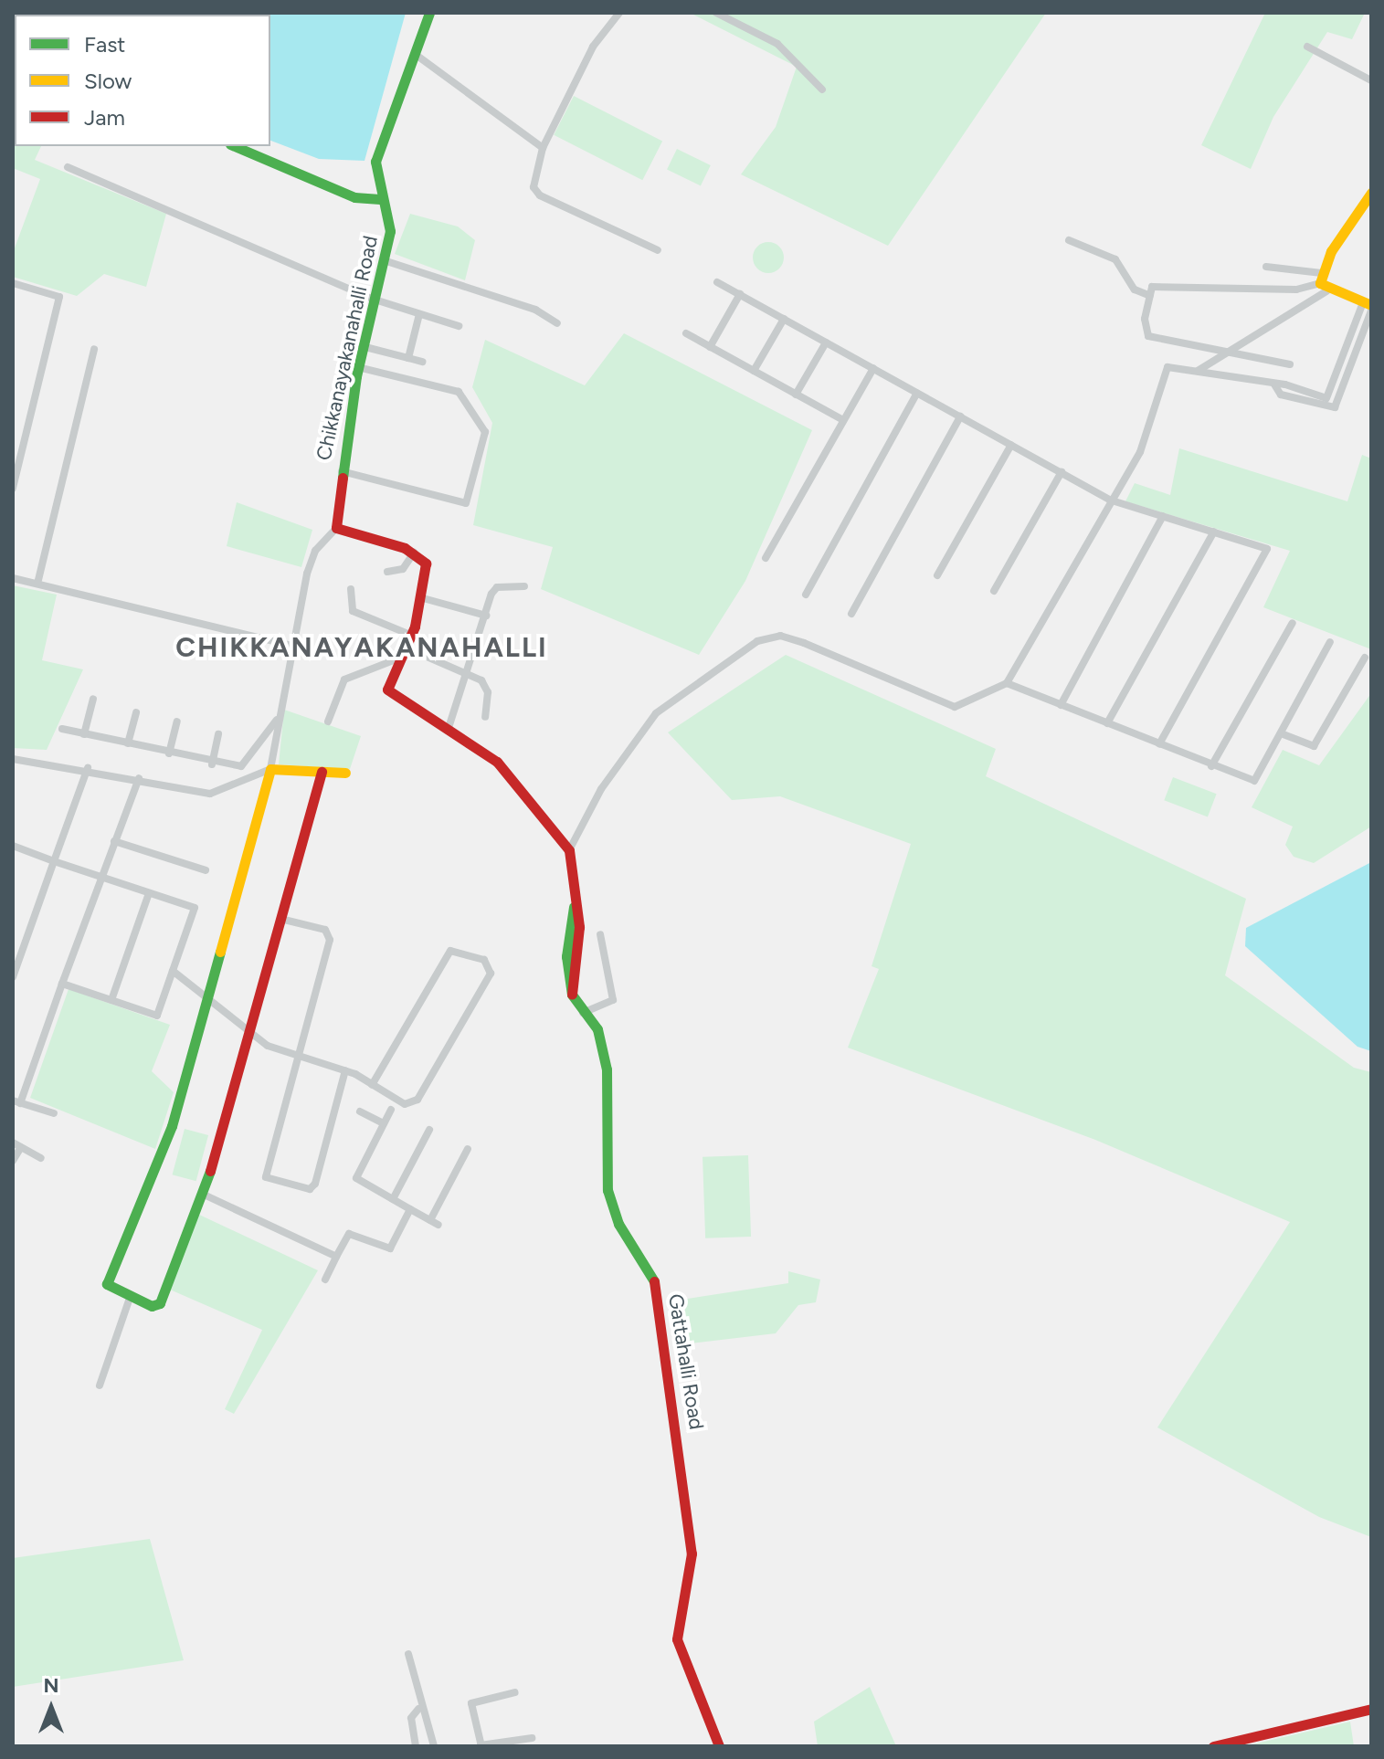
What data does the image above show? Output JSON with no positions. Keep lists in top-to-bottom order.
{
  "streets": {
    "main road": ["Chikkanayakanahalli Road", "Gattahalli Road"]
  },
  "districts": ["CHIKKANAYAKANAHALLI"],
  "legend": ["Fast", "Slow", "Jam"],
  "north": "top"
}
